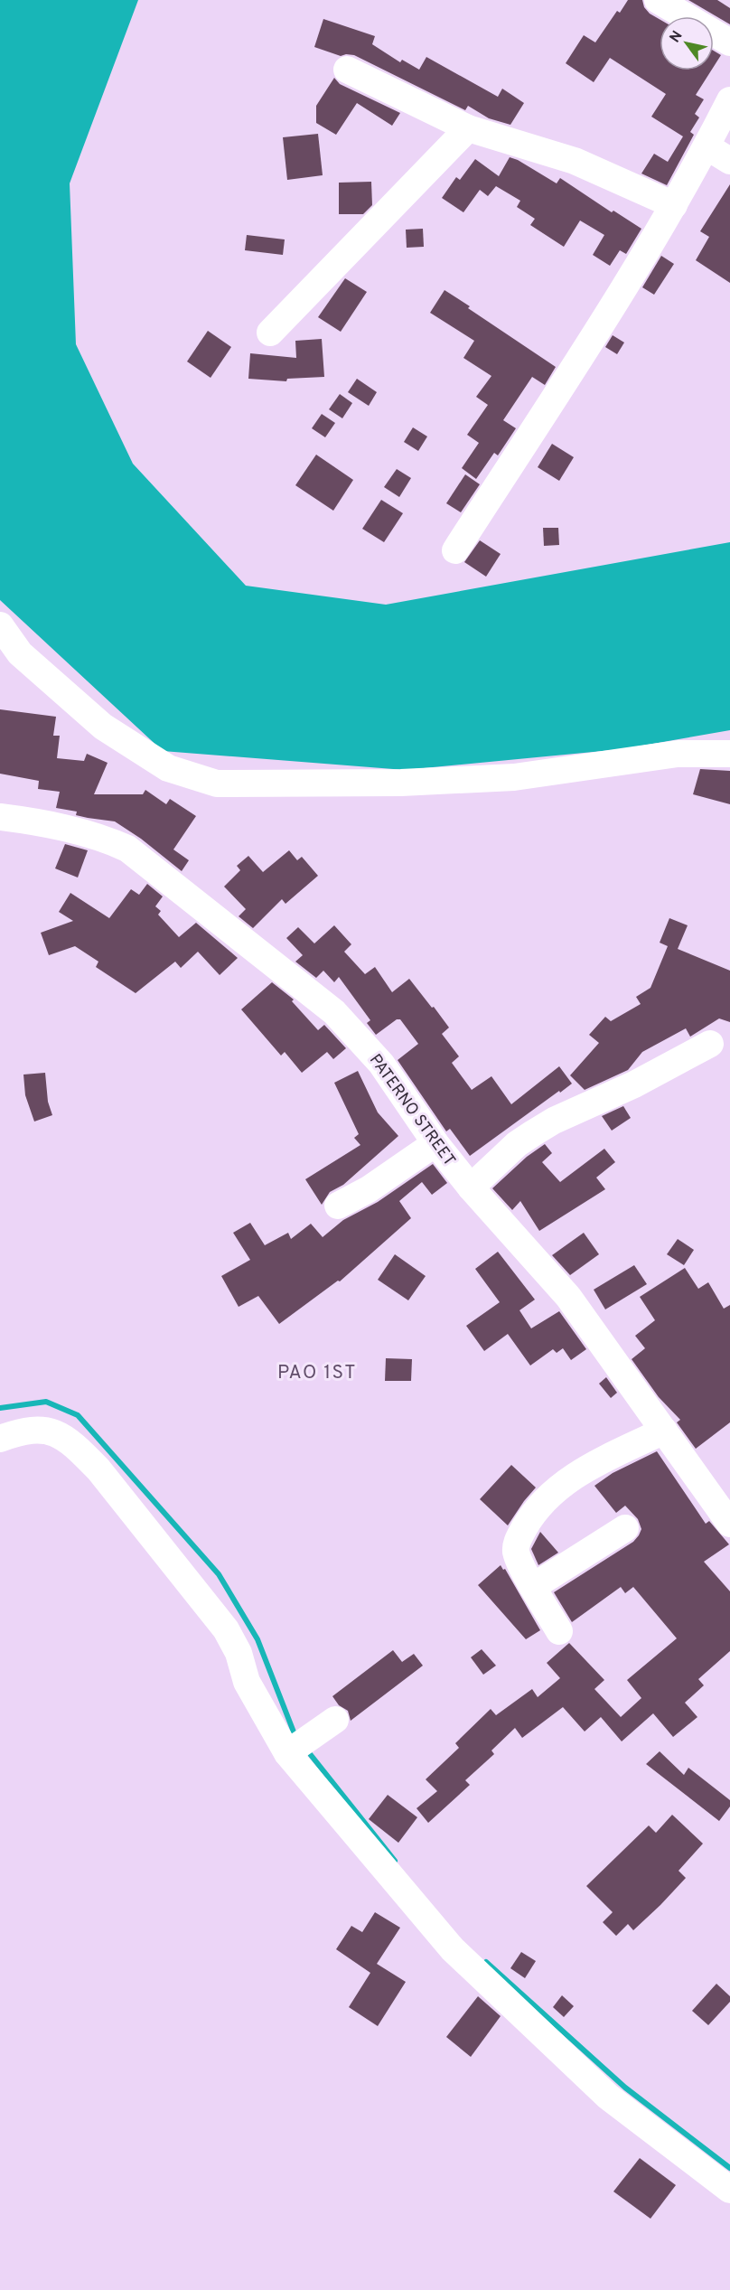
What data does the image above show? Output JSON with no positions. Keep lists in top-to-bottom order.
{
  "streets": {
    "street": ["PATERNO STREET"]
  },
  "districts": ["PAO 1ST"],
  "north": "top left"
}
